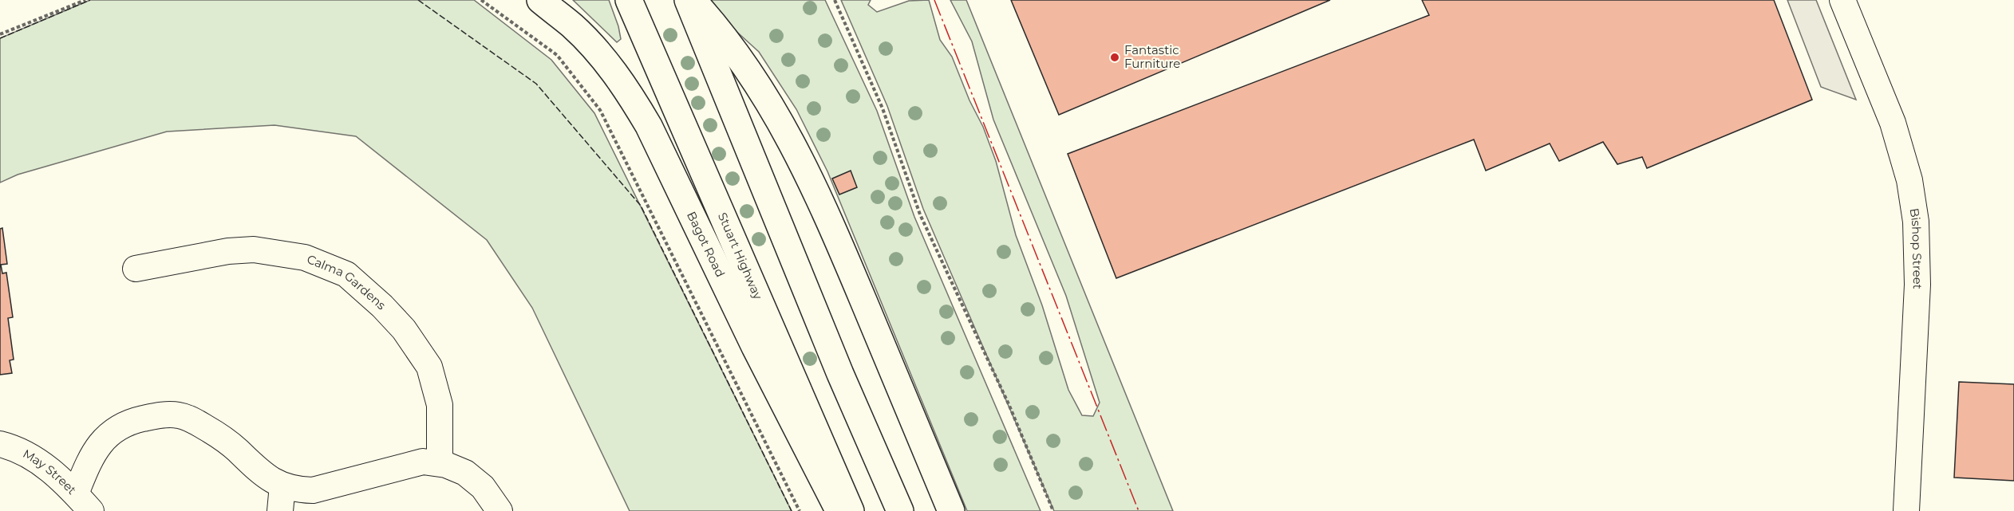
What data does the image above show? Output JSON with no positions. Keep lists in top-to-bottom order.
{
  "streets": {
    "main road": ["Bagot Road", "Stuart Highway"],
    "street": ["Bishop Street", "Calma Gardens", "May Street"]
  },
  "places": ["Fantastic Furniture"]
}
